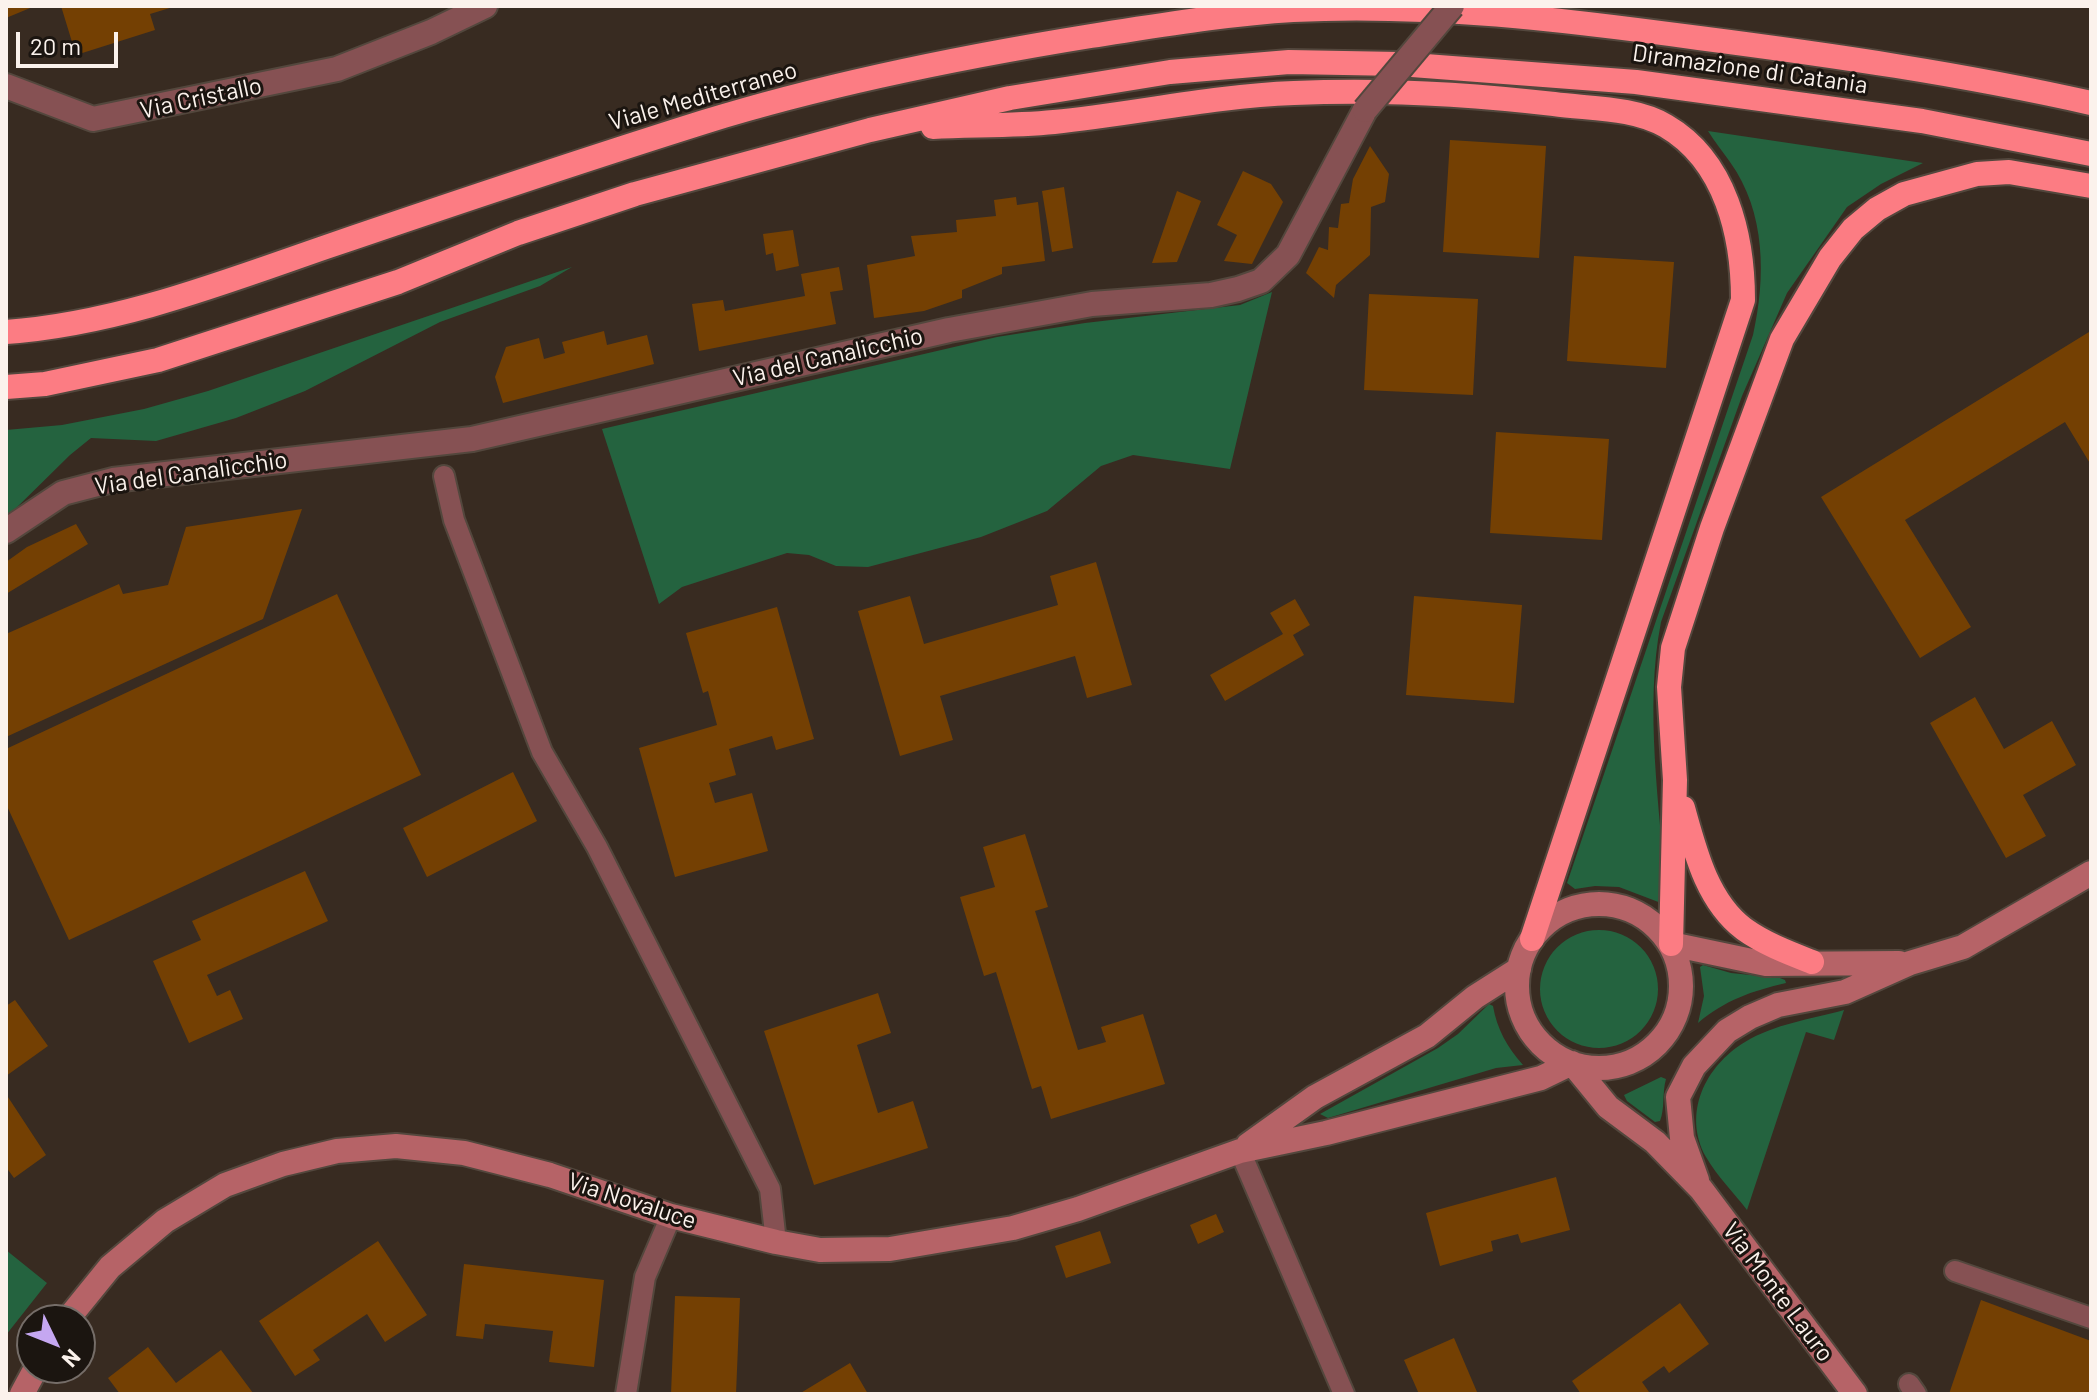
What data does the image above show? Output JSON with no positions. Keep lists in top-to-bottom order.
{
  "streets": {
    "highway": ["Diramazione di Catania", "Viale Mediterraneo"],
    "main road": ["Via Novaluce", "Via Monte Lauro"],
    "street": ["Via Cristallo", "Via del Canalicchio"]
  },
  "crossings": [
    ["Diramazione di Catania", "Viale Mediterraneo"],
    ["Diramazione di Catania", "Via del Canalicchio"],
    ["Viale Mediterraneo", "Via del Canalicchio"]
  ],
  "scale_bar": "20 m",
  "north": "bottom right"
}
